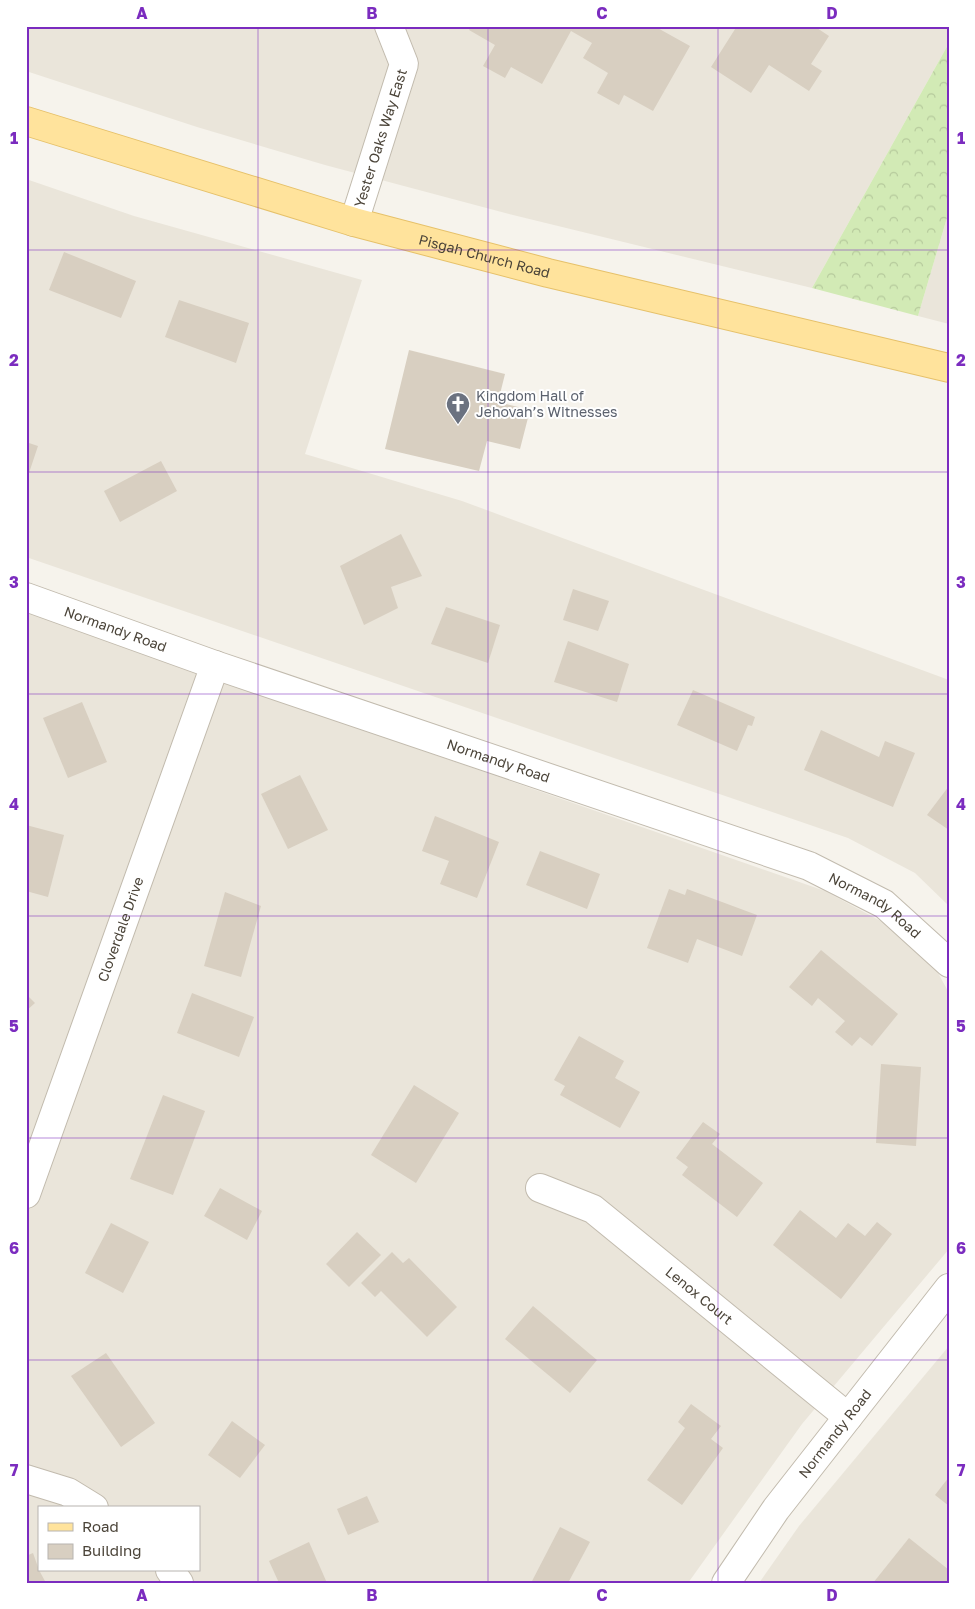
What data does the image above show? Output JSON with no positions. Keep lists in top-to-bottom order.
{
  "streets": {
    "main road": ["Pisgah Church Road"],
    "street": [
      "Yester Oaks Way East",
      "Normandy Road",
      "Cloverdale Drive",
      "Lenox Court"
    ]
  },
  "crossings": [
    ["Yester Oaks Way East", "Pisgah Church Road"],
    ["Normandy Road", "Cloverdale Drive"],
    ["Normandy Road", "Lenox Court"]
  ],
  "places": {
    "church": ["Kingdom Hall of Jehovah’s Witnesses"]
  },
  "legend": ["Road", "Building"],
  "grid": {
    "columns": [
      "A",
      "B",
      "C",
      "D"
    ],
    "rows": [
      "1",
      "2",
      "3",
      "4",
      "5",
      "6",
      "7"
    ]
  }
}
